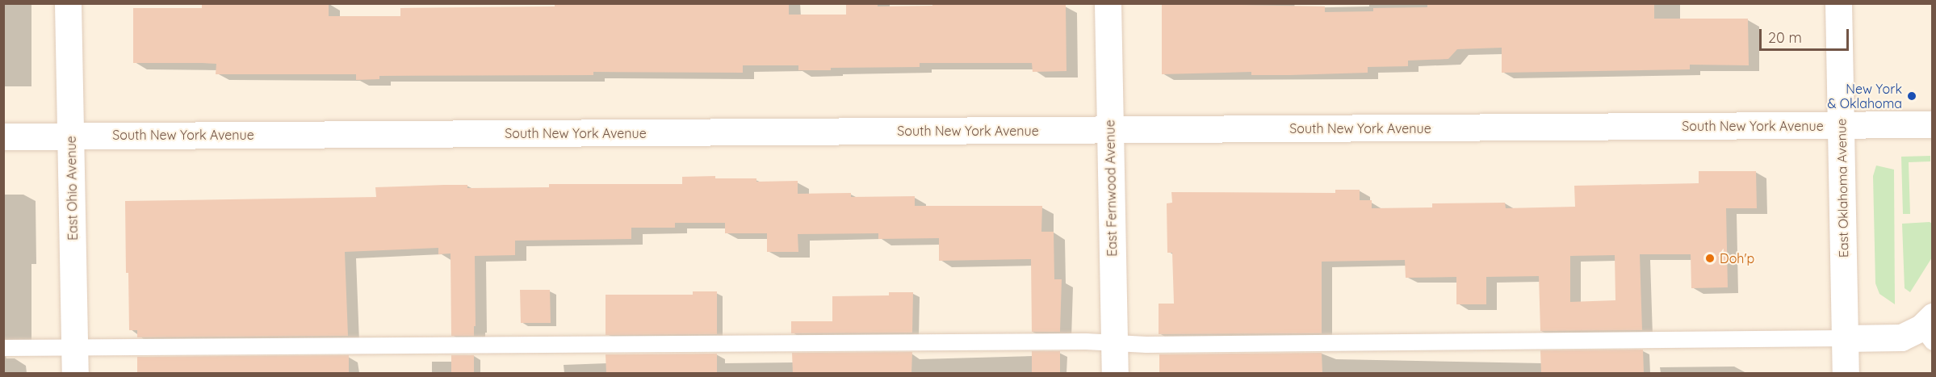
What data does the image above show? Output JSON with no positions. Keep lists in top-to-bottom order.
{
  "streets": {
    "street": [
      "South New York Avenue",
      "East Ohio Avenue",
      "East Fernwood Avenue",
      "East Oklahoma Avenue"
    ]
  },
  "crossings": [
    ["South New York Avenue", "East Ohio Avenue"],
    ["South New York Avenue", "East Fernwood Avenue"],
    ["South New York Avenue", "East Oklahoma Avenue"]
  ],
  "places": ["New York & Oklahoma", "Doh'p"],
  "scale_bar": "20 m"
}
